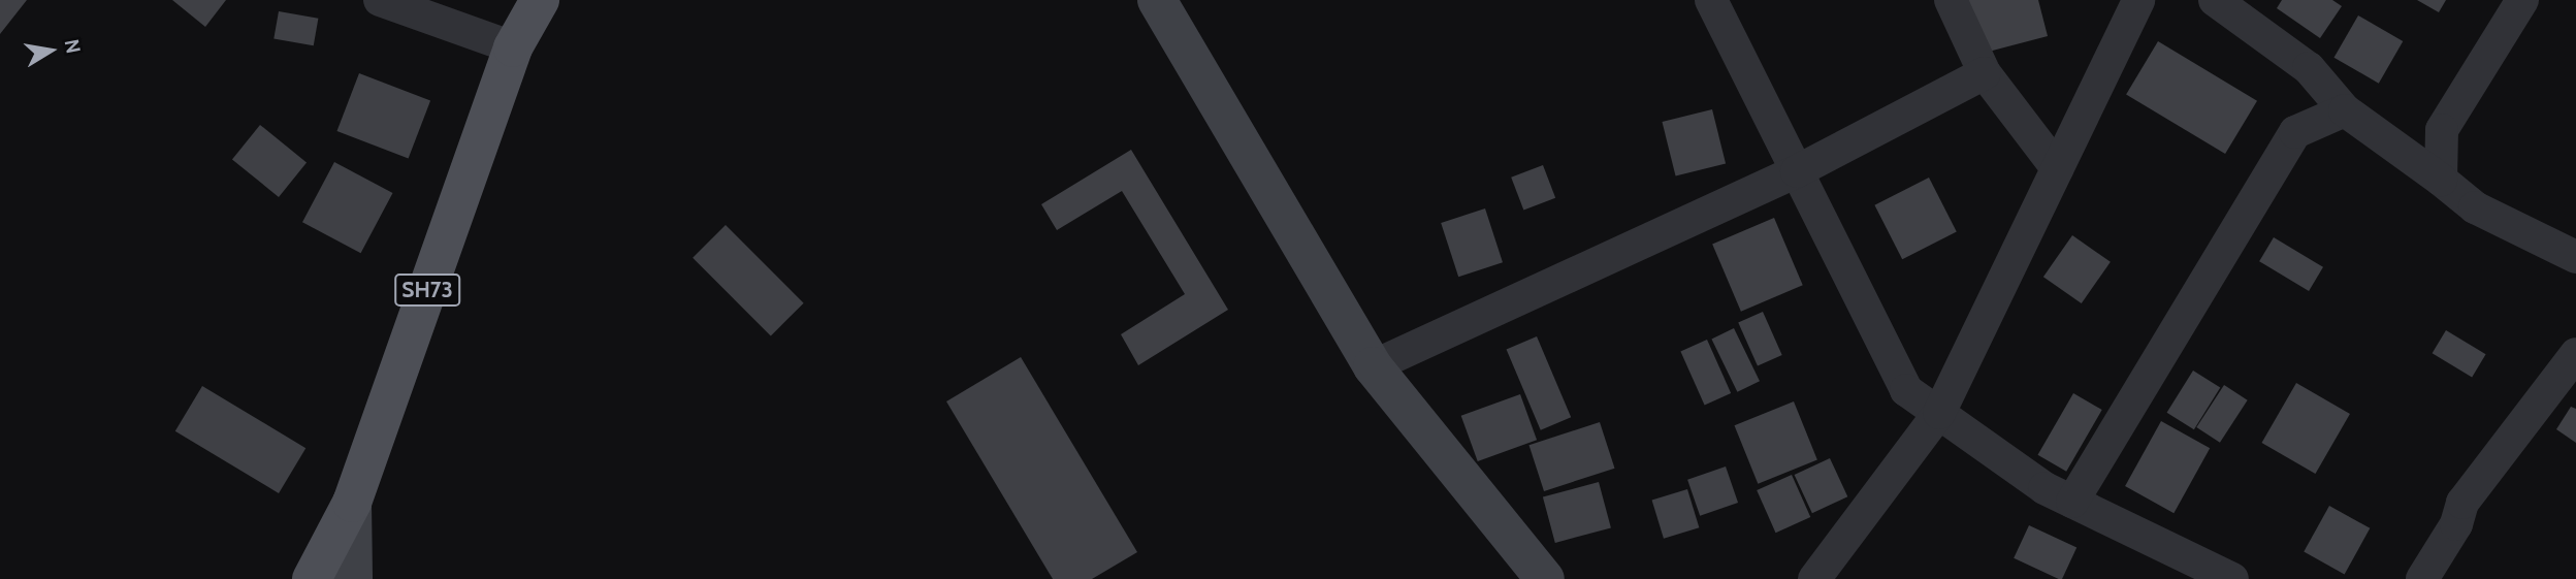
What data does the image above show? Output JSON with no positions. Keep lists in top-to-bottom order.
{
  "streets": {
    "main road": ["SH73"]
  },
  "north": "right"
}
